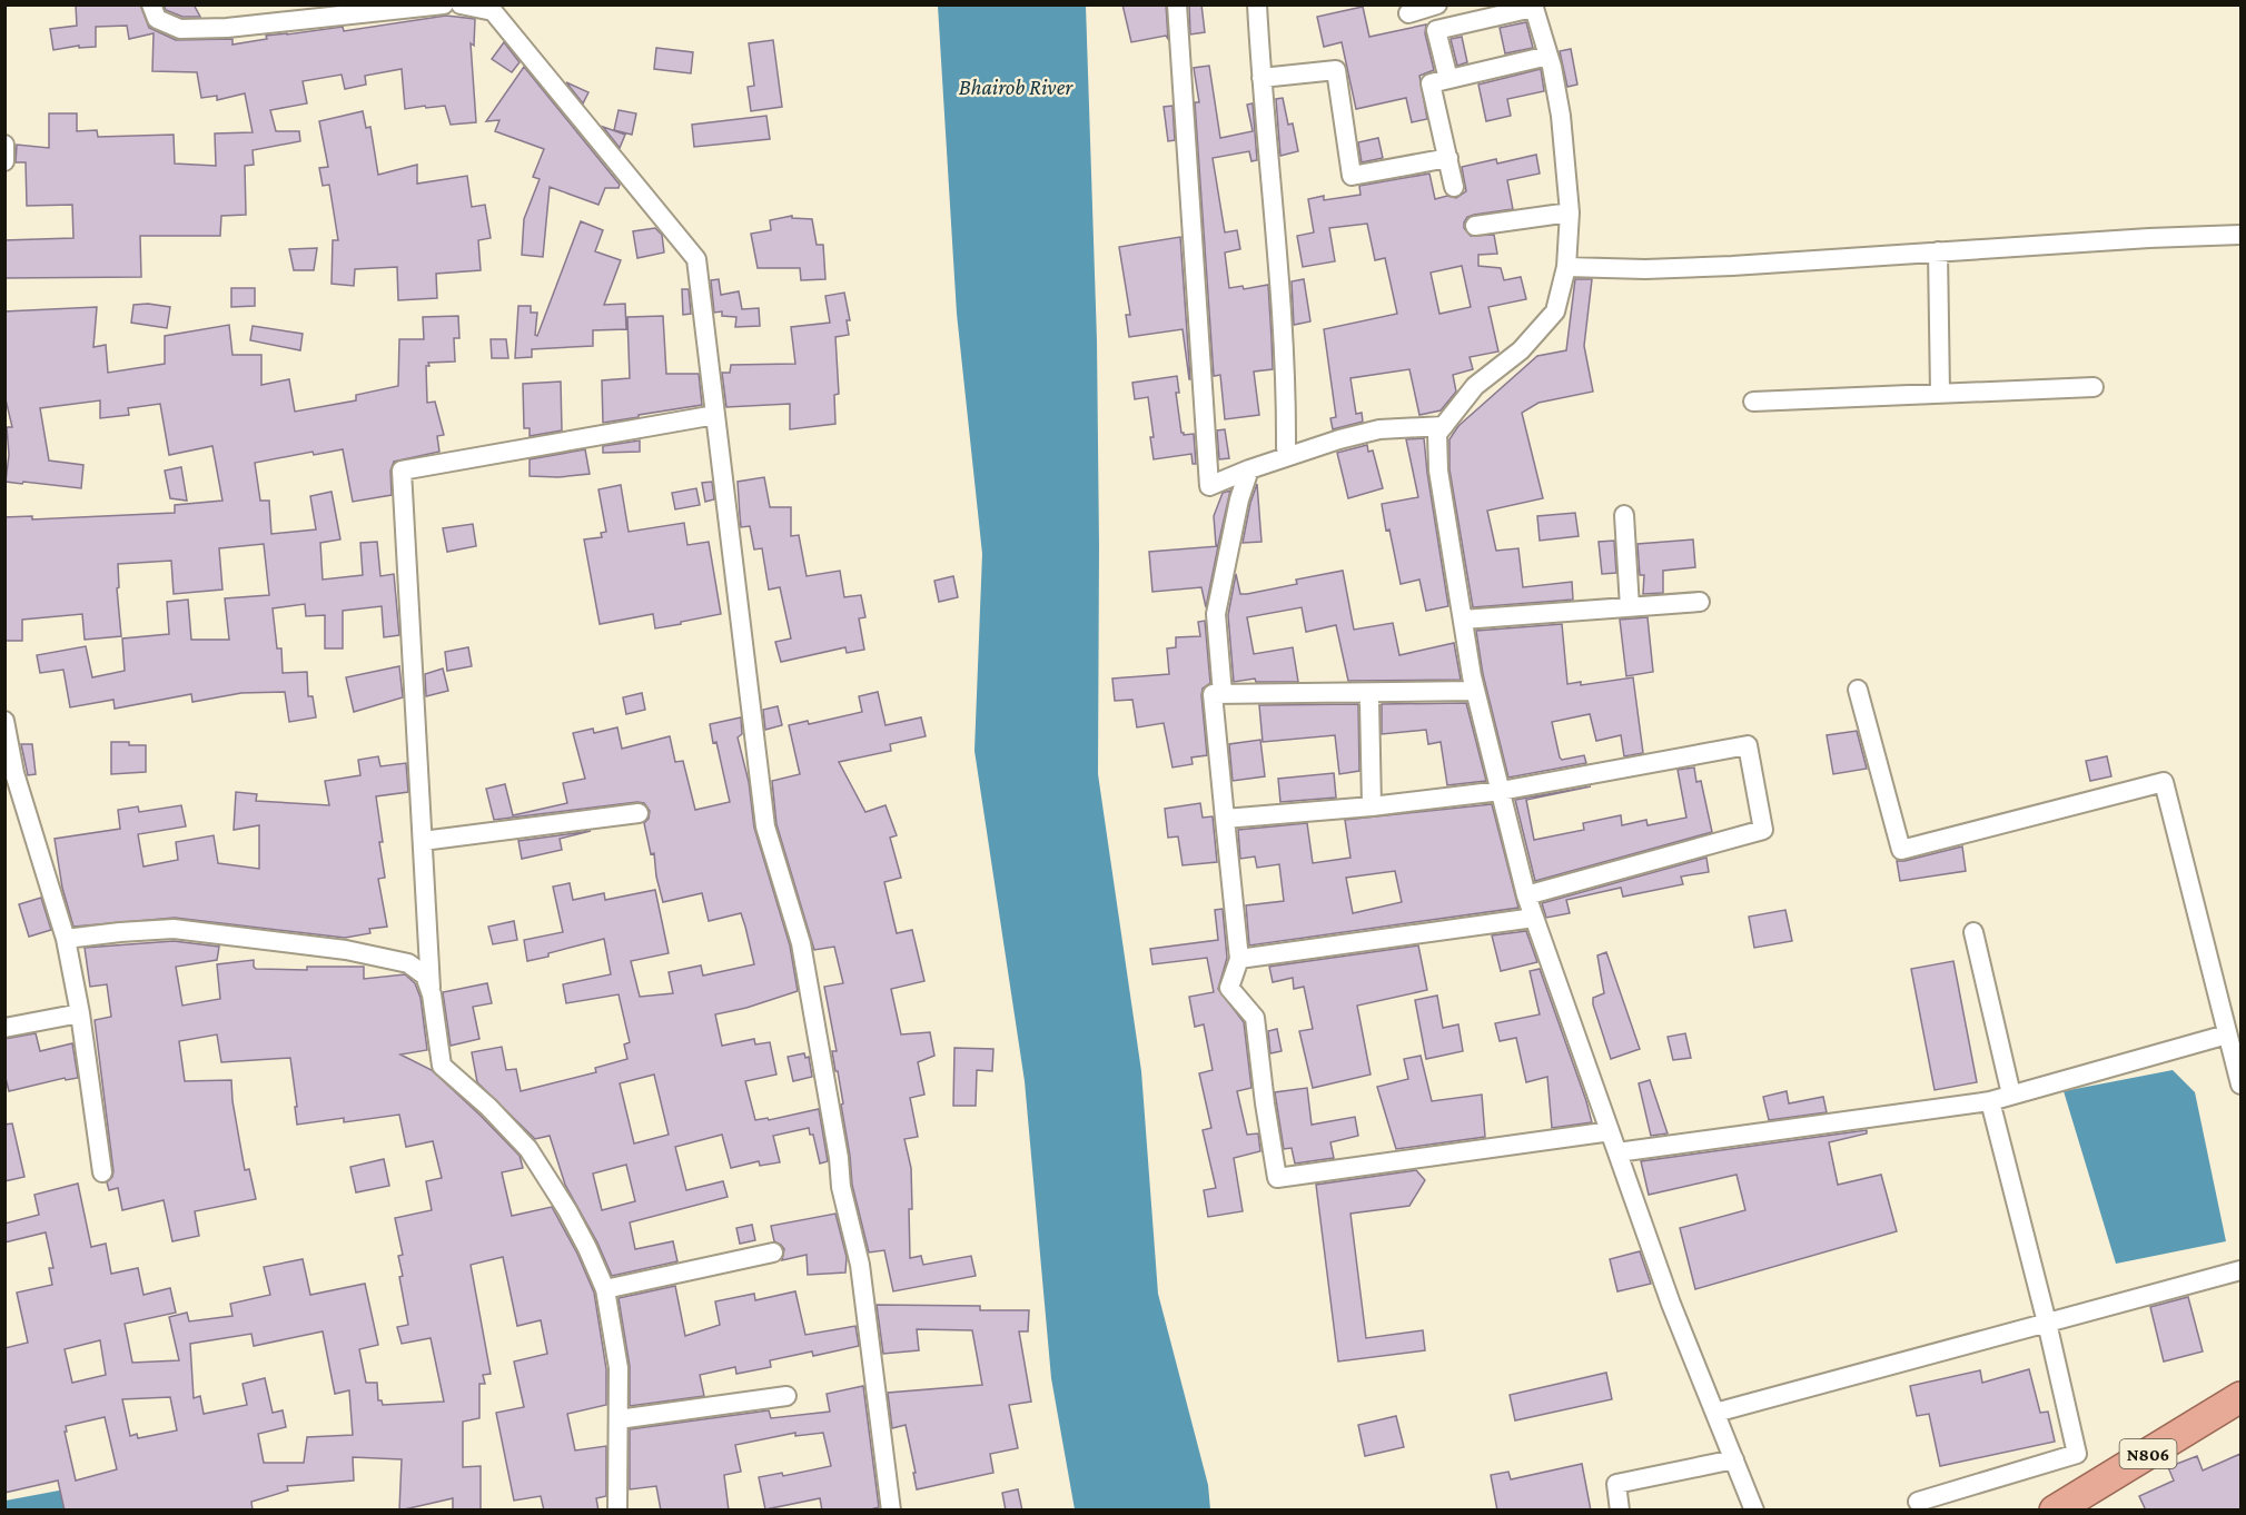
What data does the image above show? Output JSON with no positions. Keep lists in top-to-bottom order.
{
  "streets": {
    "highway": ["N806"]
  },
  "water": ["Bhairob River"]
}
